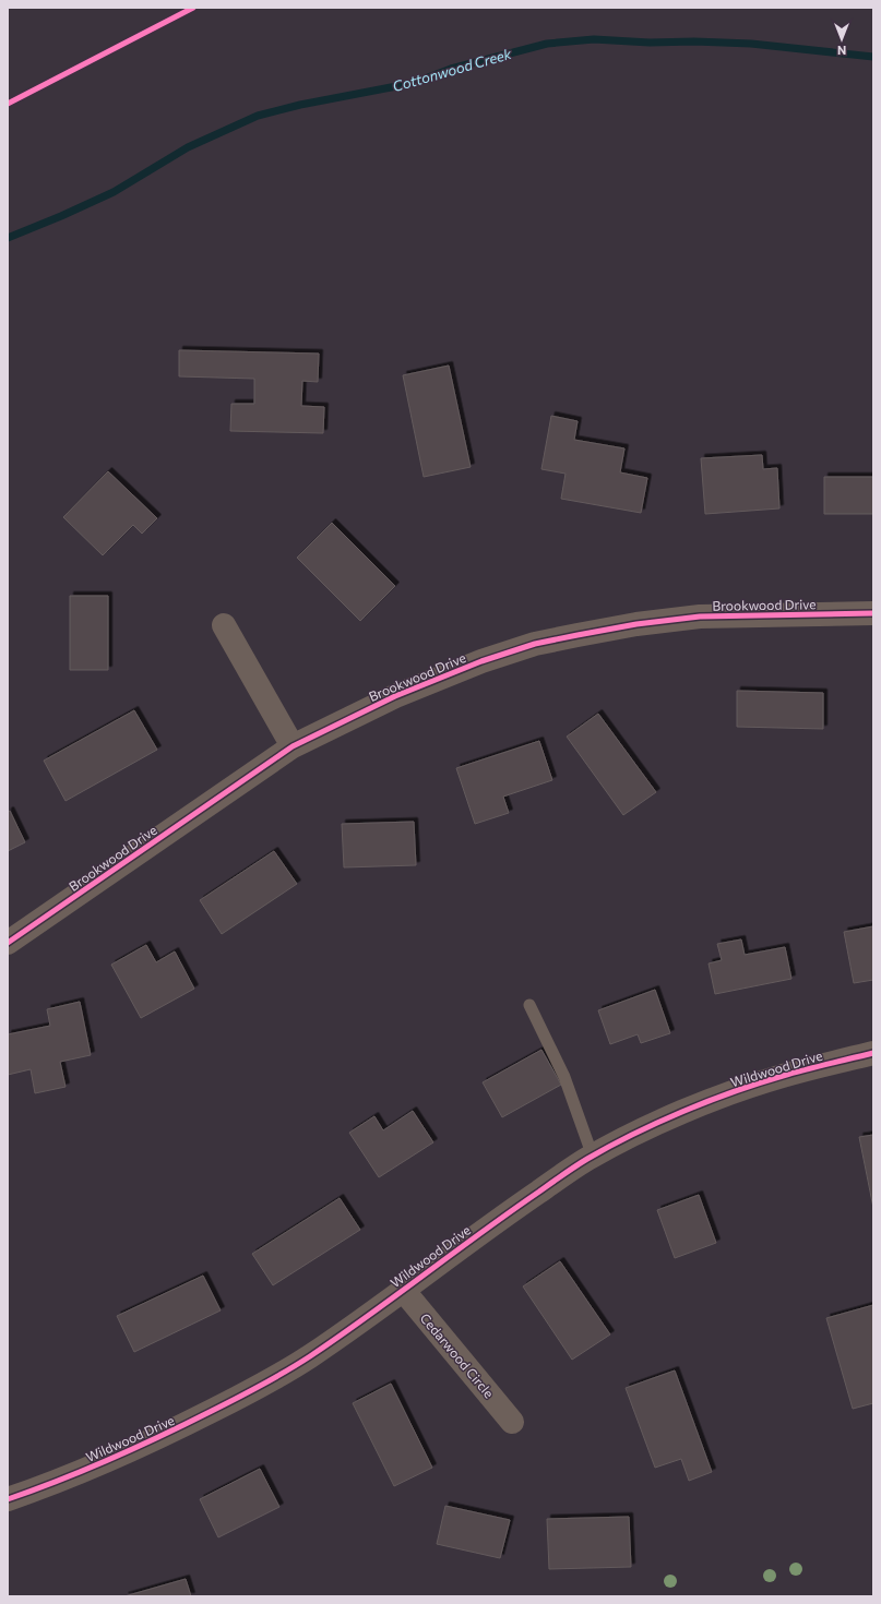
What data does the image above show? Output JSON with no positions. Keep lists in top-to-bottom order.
{
  "streets": {
    "street": ["Brookwood Drive", "Wildwood Drive", "Cedarwood Circle"]
  },
  "crossings": [
    ["Wildwood Drive", "Cedarwood Circle"]
  ],
  "water": ["Cottonwood Creek"],
  "north": "bottom"
}
